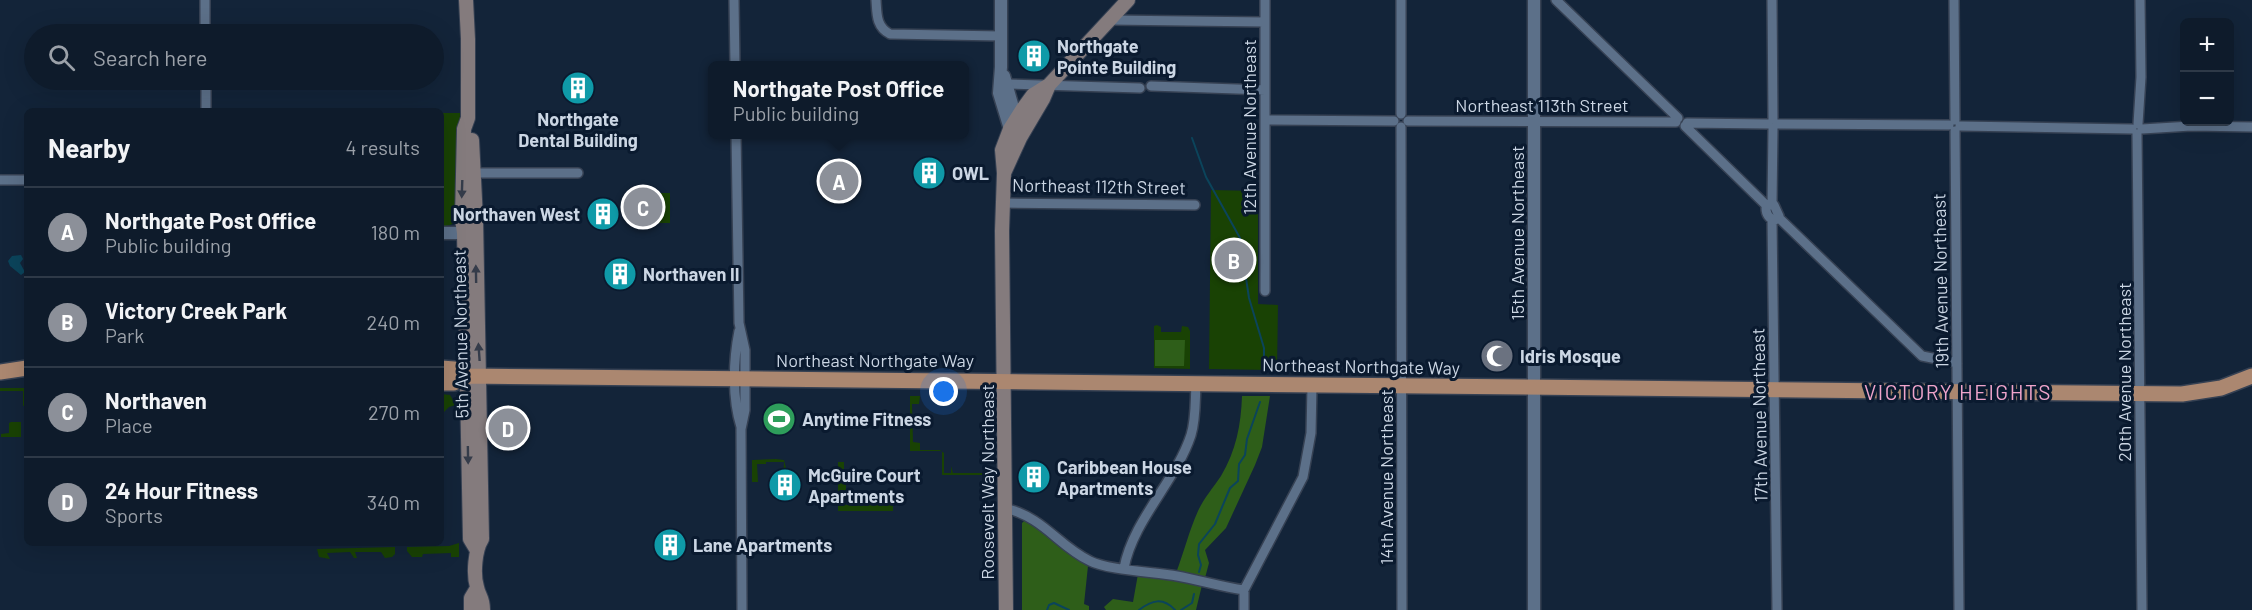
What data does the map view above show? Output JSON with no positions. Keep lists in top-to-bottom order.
{
  "streets": {
    "main road": ["5th Avenue Northeast", "Northeast Northgate Way", "Roosevelt Way Northeast"],
    "street": [
      "Northeast 113th Street",
      "12th Avenue Northeast",
      "Northeast 112th Street",
      "15th Avenue Northeast",
      "19th Avenue Northeast",
      "20th Avenue Northeast",
      "17th Avenue Northeast",
      "14th Avenue Northeast"
    ]
  },
  "crossings": [
    ["Northeast 113th Street", "12th Avenue Northeast"],
    ["Northeast 113th Street", "15th Avenue Northeast"],
    ["Northeast 113th Street", "19th Avenue Northeast"],
    ["Northeast 113th Street", "20th Avenue Northeast"],
    ["Northeast 113th Street", "14th Avenue Northeast"],
    ["Northeast 112th Street", "Roosevelt Way Northeast"],
    ["15th Avenue Northeast", "Northeast Northgate Way"],
    ["19th Avenue Northeast", "Northeast Northgate Way"],
    ["5th Avenue Northeast", "Northeast Northgate Way"],
    ["Northeast Northgate Way", "20th Avenue Northeast"],
    ["Northeast Northgate Way", "17th Avenue Northeast"],
    ["Northeast Northgate Way", "14th Avenue Northeast"],
    ["Northeast Northgate Way", "Roosevelt Way Northeast"]
  ],
  "districts": ["VICTORY HEIGHTS"],
  "places": {
    "building": [
      "Northgate Pointe Building",
      "Northgate Dental Building",
      "OWL",
      "Northaven West",
      "Northaven II",
      "Caribbean House Apartments",
      "McGuire Court Apartments",
      "Lane Apartments"
    ],
    "mosque": ["Idris Mosque"],
    "sports": ["Anytime Fitness"]
  },
  "page": {
    "map_buttons": ["+", "−"],
    "search": "Search here",
    "popup": ["Northgate Post Office", "Public building"],
    "heading": ["Nearby", "4 results"],
    "pins": [
      "A",
      "C",
      "B",
      "D"
    ],
    "list": [
      {
        "mark": "A",
        "name": "Northgate Post Office",
        "note": "Public building",
        "value": "180 m"
      },
      {
        "mark": "B",
        "name": "Victory Creek Park",
        "note": "Park",
        "value": "240 m"
      },
      {
        "mark": "C",
        "name": "Northaven",
        "note": "Place",
        "value": "270 m"
      },
      {
        "mark": "D",
        "name": "24 Hour Fitness",
        "note": "Sports",
        "value": "340 m"
      }
    ]
  }
}
